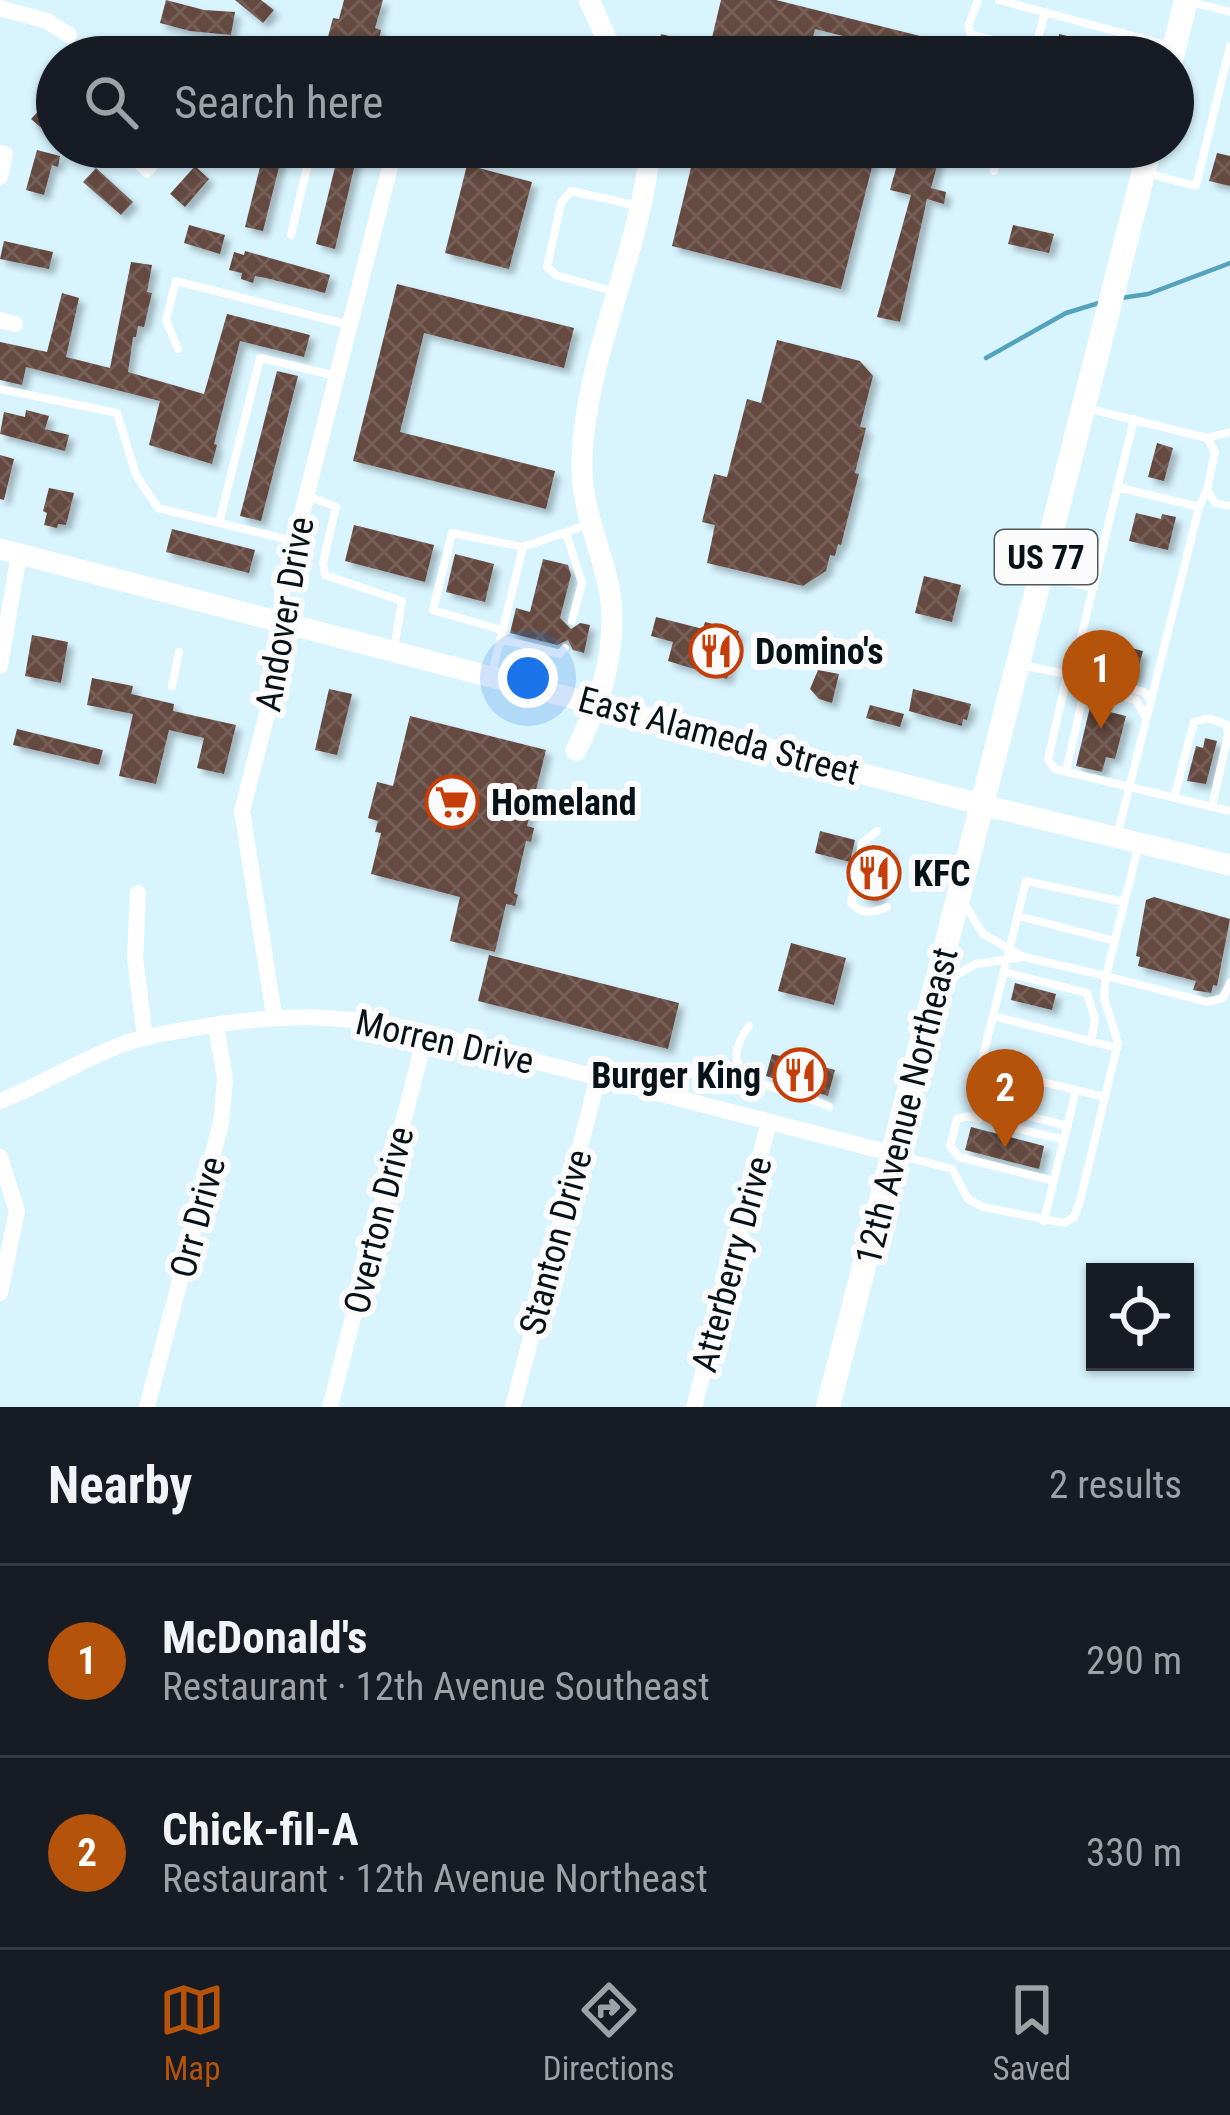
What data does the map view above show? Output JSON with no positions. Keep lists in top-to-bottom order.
{
  "streets": {
    "main road": ["US 77", "12th Avenue Northeast"],
    "street": [
      "Andover Drive",
      "East Alameda Street",
      "Morren Drive",
      "Orr Drive",
      "Overton Drive",
      "Stanton Drive",
      "Atterberry Drive"
    ]
  },
  "crossings": [
    ["US 77", "East Alameda Street"],
    ["US 77", "12th Avenue Northeast"],
    ["Andover Drive", "East Alameda Street"],
    ["Andover Drive", "Morren Drive"],
    ["East Alameda Street", "12th Avenue Northeast"],
    ["Morren Drive", "12th Avenue Northeast"],
    ["Morren Drive", "Orr Drive"],
    ["Morren Drive", "Overton Drive"],
    ["Morren Drive", "Stanton Drive"],
    ["Morren Drive", "Atterberry Drive"]
  ],
  "places": {
    "restaurant": ["Domino's", "KFC", "Burger King"],
    "supermarket": ["Homeland"]
  },
  "page": {
    "search": "Search here",
    "pins": ["1", "2"],
    "heading": ["Nearby", "2 results"],
    "list": [
      {
        "mark": "1",
        "name": "McDonald's",
        "note": "Restaurant · 12th Avenue Southeast",
        "value": "290 m"
      },
      {
        "mark": "2",
        "name": "Chick-fil-A",
        "note": "Restaurant · 12th Avenue Northeast",
        "value": "330 m"
      }
    ],
    "nav": ["Map", "Directions", "Saved"]
  }
}
